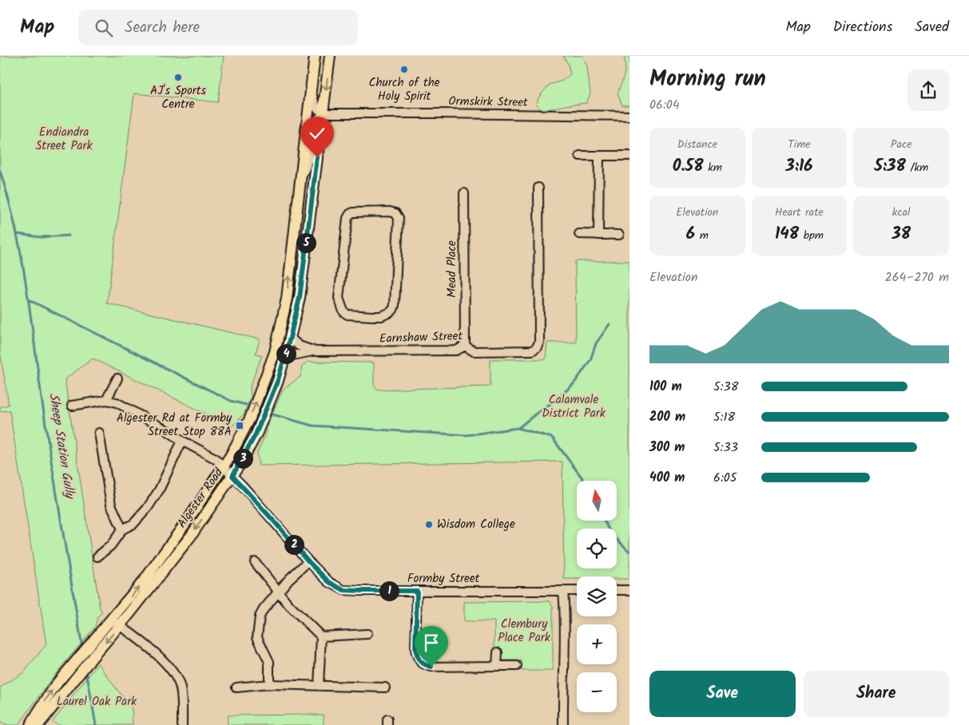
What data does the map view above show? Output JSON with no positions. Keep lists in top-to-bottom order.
{
  "streets": {
    "main road": ["Algester Road"],
    "street": [
      "Ormskirk Street",
      "Mead Place",
      "Earnshaw Street",
      "Formby Street"
    ]
  },
  "crossings": [
    ["Ormskirk Street", "Algester Road"],
    ["Mead Place", "Earnshaw Street"],
    ["Earnshaw Street", "Algester Road"],
    ["Algester Road", "Formby Street"]
  ],
  "water": ["Sheep Station Gully"],
  "parks": [
    "Endiandra Street Park",
    "Calamvale District Park",
    "Clembury Place Park",
    "Laurel Oak Park"
  ],
  "places": {
    "other": ["Church of the Holy Spirit", "AJ's Sports Centre", "Wisdom College"],
    "transit": ["Algester Rd at Formby Street Stop 88A"]
  },
  "north": "top",
  "page": {
    "header": "Map",
    "search": "Search here",
    "nav": ["Map", "Directions", "Saved"],
    "heading": ["Morning run", "06:04"],
    "stats": [
      ["Distance", "0.58 km"],
      ["Time", "3:16"],
      ["Pace", "5:38 /km"],
      ["Elevation", "6 m"],
      ["Heart rate", "148 bpm"],
      ["kcal", "38"]
    ],
    "pins": [
      "5",
      "4",
      "3",
      "2",
      "1"
    ],
    "chart": ["Elevation", "264–270 m"],
    "list": [
      {
        "name": "100 m",
        "note": "5:38"
      },
      {
        "name": "200 m",
        "note": "5:18"
      },
      {
        "name": "300 m",
        "note": "5:33"
      },
      {
        "name": "400 m",
        "note": "6:05"
      }
    ],
    "map_buttons": ["+", "−"],
    "buttons": ["Save", "Share"]
  }
}
